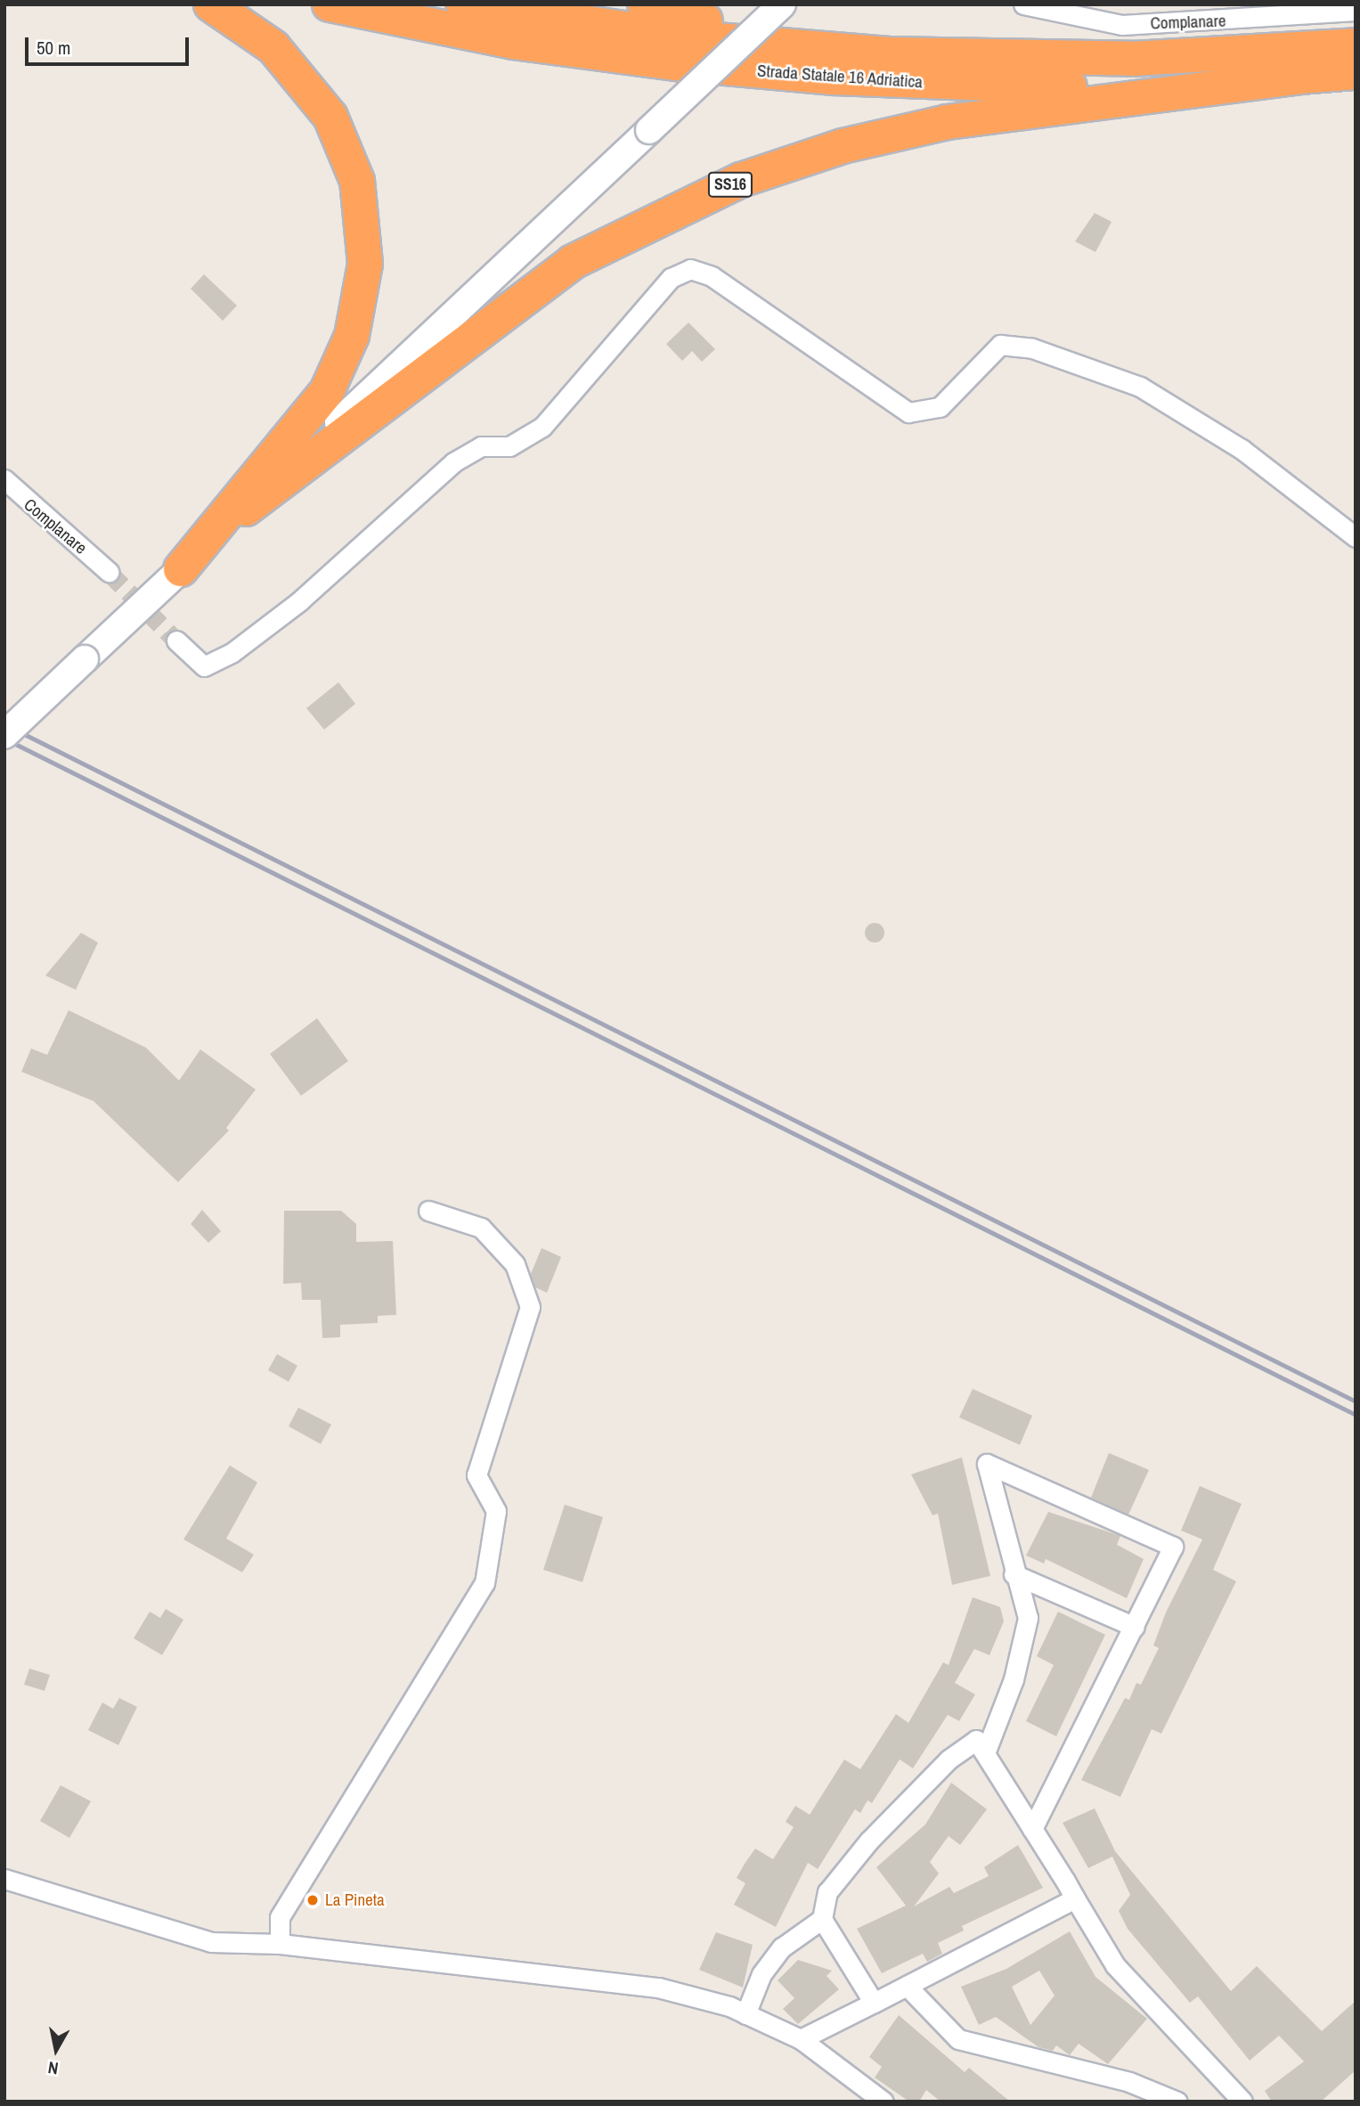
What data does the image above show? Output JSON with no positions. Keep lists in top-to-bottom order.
{
  "streets": {
    "highway": ["Strada Statale 16 Adriatica", "SS16"],
    "street": ["Complanare"]
  },
  "crossings": [
    ["Strada Statale 16 Adriatica", "SS16"]
  ],
  "places": ["La Pineta"],
  "scale_bar": "50 m",
  "north": "bottom"
}
